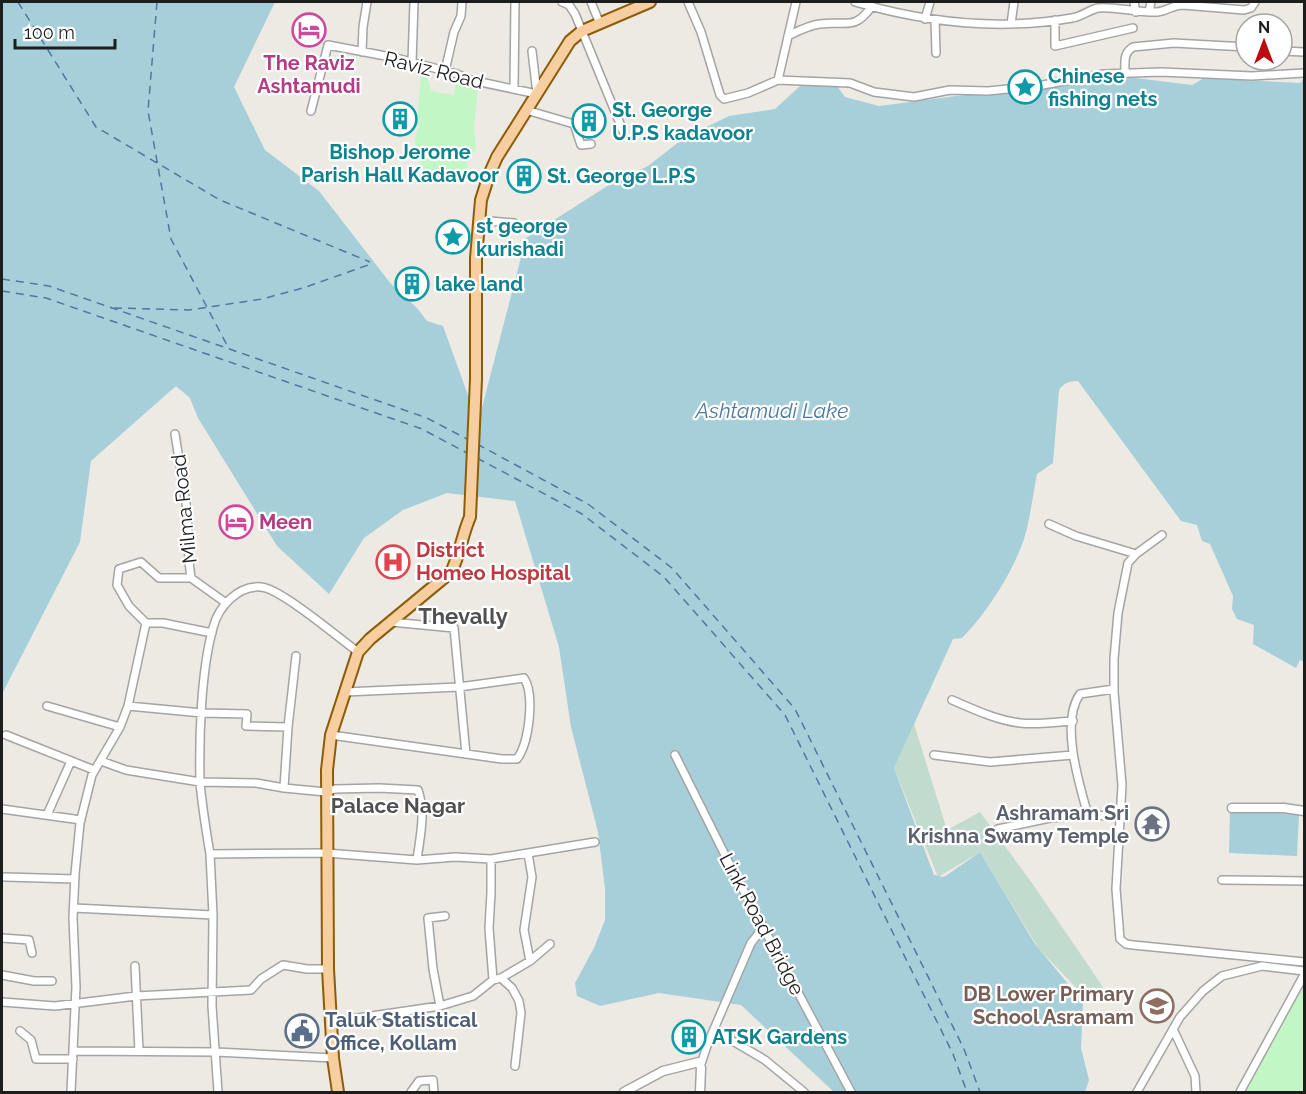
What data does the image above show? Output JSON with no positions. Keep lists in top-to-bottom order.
{
  "streets": {
    "street": ["Raviz Road", "Milma Road", "Link Road Bridge"]
  },
  "districts": ["Thevally", "Palace Nagar"],
  "water": ["Ashtamudi Lake"],
  "places": {
    "hotel": ["The Raviz Ashtamudi", "Meen"],
    "place": ["Chinese fishing nets", "st george kurishadi"],
    "building": [
      "Bishop Jerome Parish Hall Kadavoor",
      "St. George U.P.S kadavoor",
      "St. George L.P.S",
      "lake land",
      "ATSK Gardens"
    ],
    "hospital": ["District Homeo Hospital"],
    "temple": ["Ashramam Sri Krishna Swamy Temple"],
    "school or university": ["DB Lower Primary School Asramam"],
    "public building": ["Taluk Statistical Office, Kollam"]
  },
  "scale_bar": "100 m",
  "north": "top"
}
